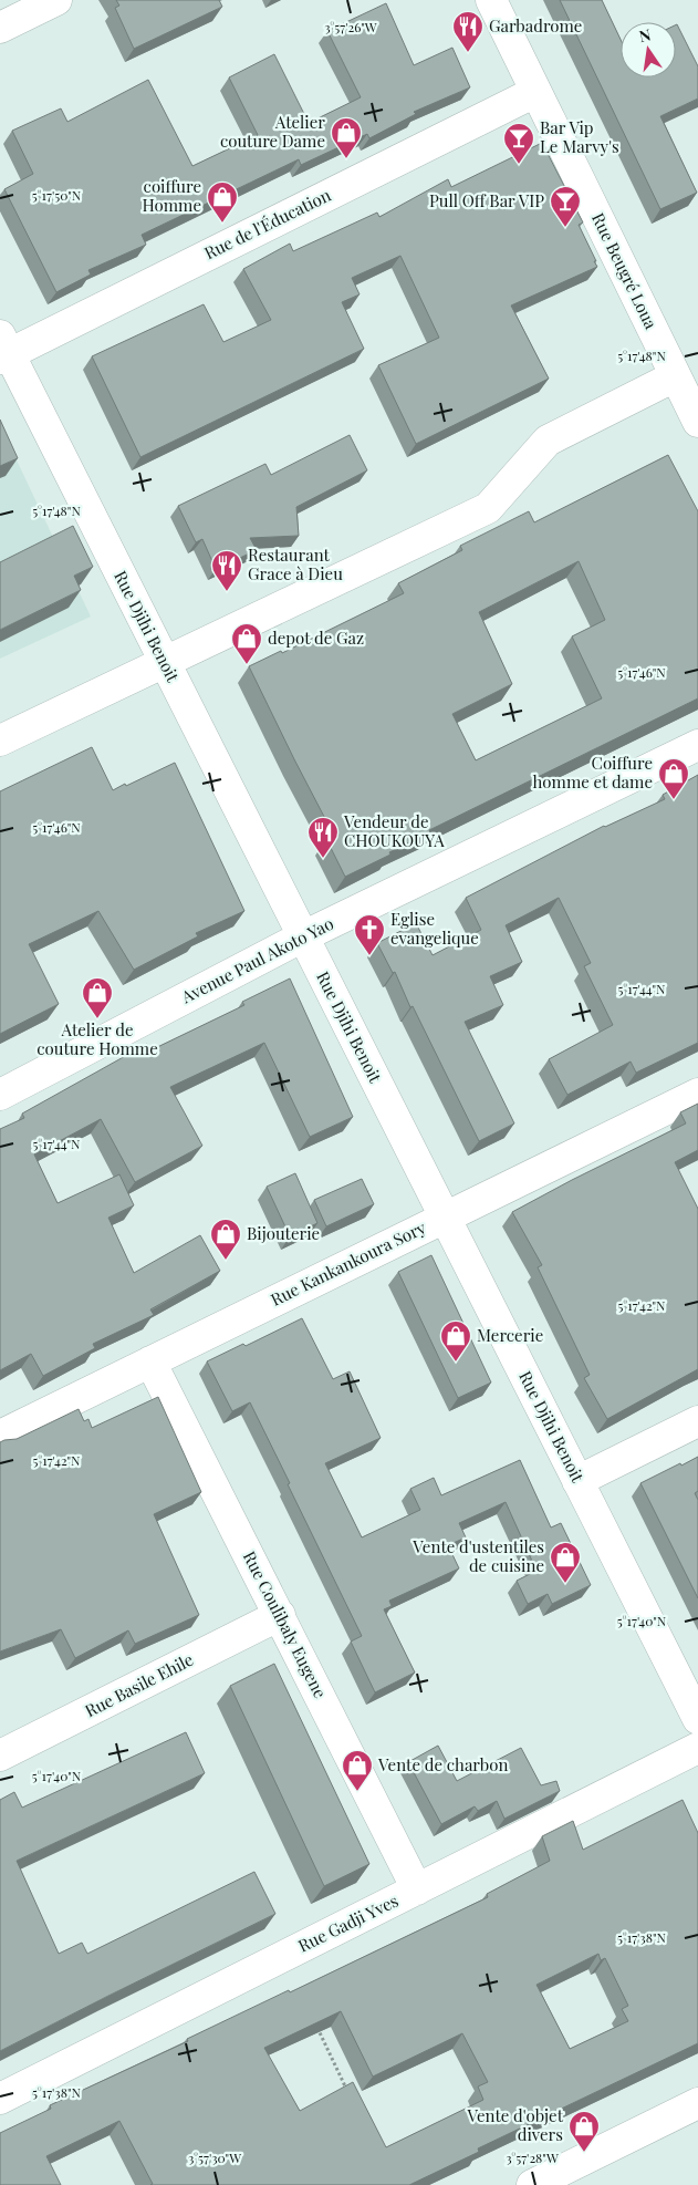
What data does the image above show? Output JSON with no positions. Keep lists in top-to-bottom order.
{
  "streets": {
    "street": [
      "Rue de l'Éducation",
      "Rue Beugré Loua",
      "Rue Djihi Benoit",
      "Avenue Paul Akoto Yao",
      "Rue Kankankoura Sory",
      "Rue Coulibaly Eugene",
      "Rue Basile Ehile",
      "Rue Gadji Yves"
    ]
  },
  "crossings": [
    ["Rue de l'Éducation", "Rue Beugré Loua"],
    ["Rue de l'Éducation", "Rue Djihi Benoit"],
    ["Rue Djihi Benoit", "Avenue Paul Akoto Yao"],
    ["Rue Djihi Benoit", "Rue Kankankoura Sory"],
    ["Rue Kankankoura Sory", "Rue Coulibaly Eugene"],
    ["Rue Coulibaly Eugene", "Rue Basile Ehile"],
    ["Rue Coulibaly Eugene", "Rue Gadji Yves"]
  ],
  "places": {
    "restaurant": ["Garbadrome", "Restaurant Grace à Dieu", "Vendeur de CHOUKOUYA"],
    "shop": [
      "Atelier couture Dame",
      "coiffure Homme",
      "depot de Gaz",
      "Coiffure homme et dame",
      "Atelier de couture Homme",
      "Bijouterie",
      "Mercerie",
      "Vente d'ustentiles de cuisine",
      "Vente de charbon",
      "Vente d'objet divers"
    ],
    "bar": ["Bar Vip Le Marvy's", "Pull Off Bar VIP"],
    "church": ["Eglise evangelique"]
  },
  "north": "top",
  "coordinates": [
    "3°57'26\"W",
    "5°17'50\"N",
    "5°17'48\"N",
    "5°17'46\"N",
    "5°17'44\"N",
    "5°17'42\"N",
    "5°17'40\"N",
    "5°17'38\"N",
    "3°57'30\"W",
    "3°57'28\"W"
  ]
}
